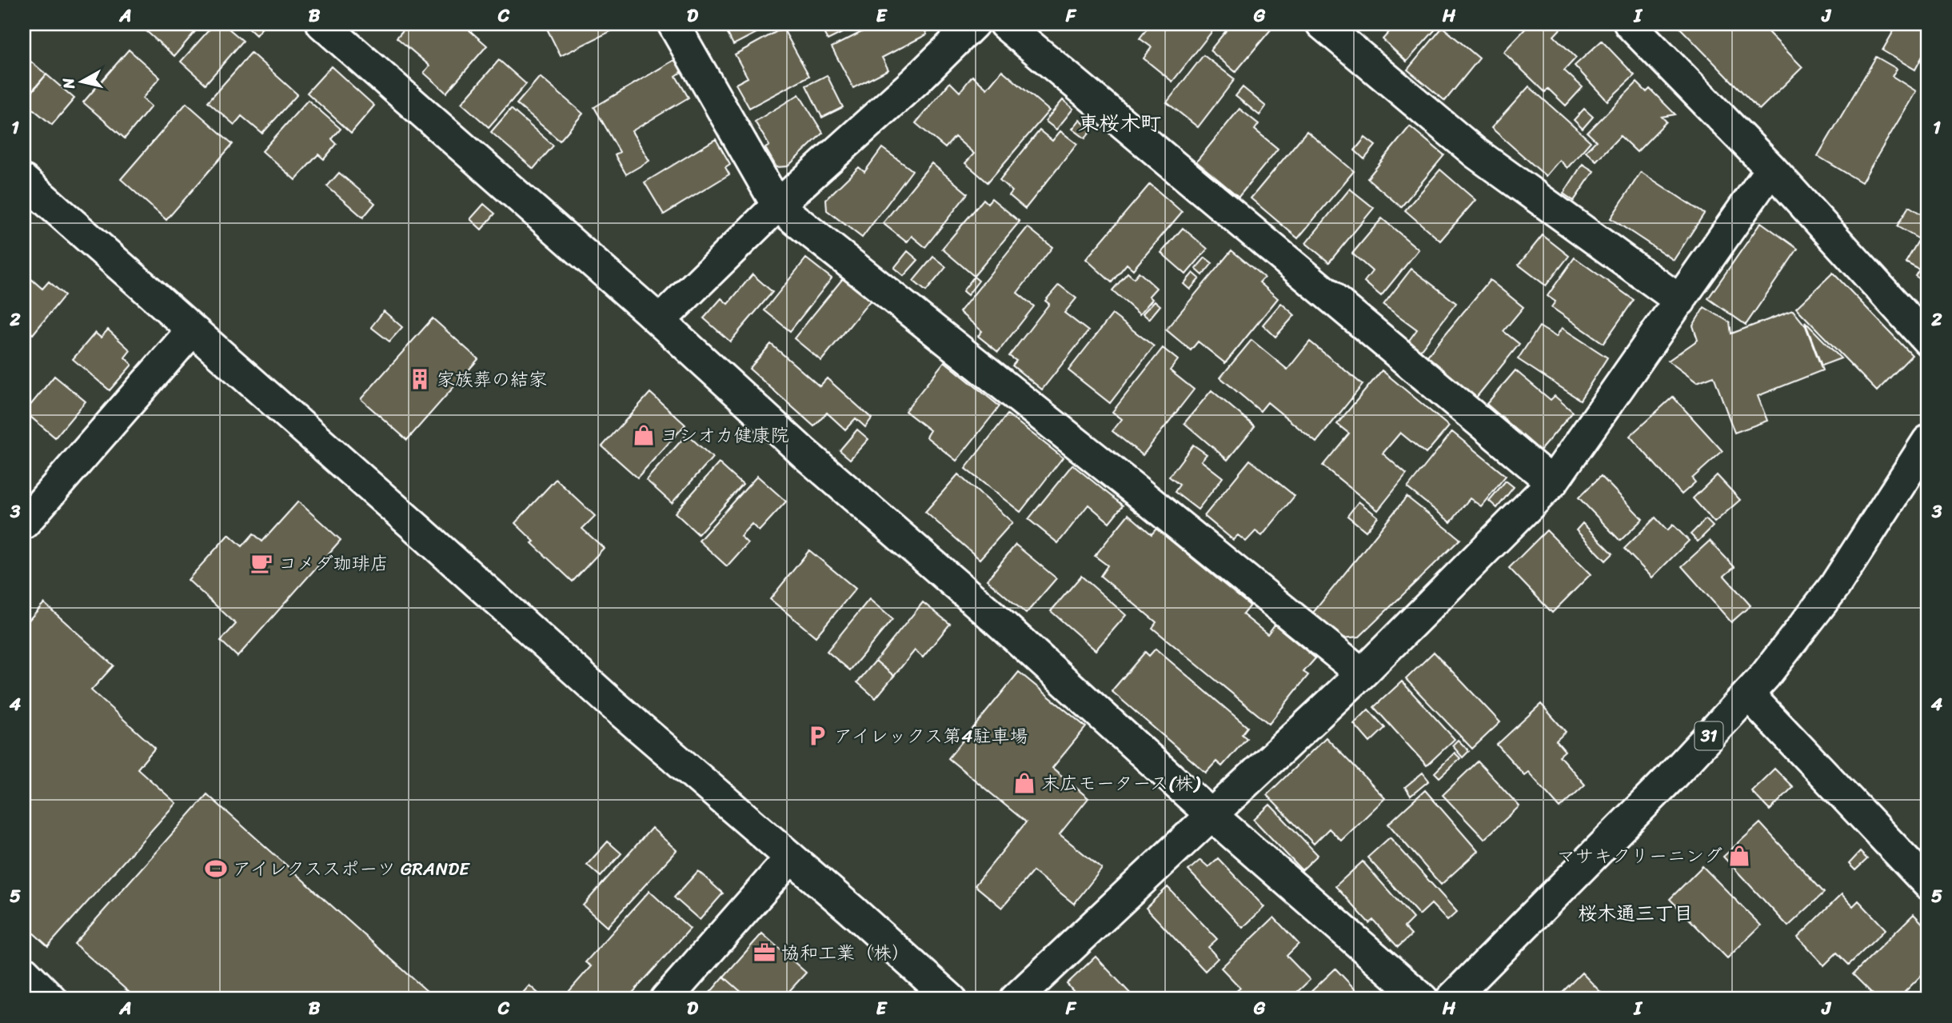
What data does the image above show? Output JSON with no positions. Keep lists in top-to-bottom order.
{
  "streets": {
    "street": ["31"]
  },
  "districts": ["東桜木町", "桜木通三丁目"],
  "places": {
    "building": ["家族葬の結家"],
    "shop": ["ヨシオカ健康院", "末広モータース(株)", "マサキクリーニング"],
    "cafe": ["コメダ珈琲店"],
    "parking": ["アイレックス第4駐車場"],
    "sports": ["アイレクススポーツ GRANDE"],
    "office": ["協和工業（株）"]
  },
  "north": "left",
  "grid": {
    "columns": [
      "A",
      "B",
      "C",
      "D",
      "E",
      "F",
      "G",
      "H",
      "I",
      "J"
    ],
    "rows": [
      "1",
      "2",
      "3",
      "4",
      "5"
    ]
  }
}
